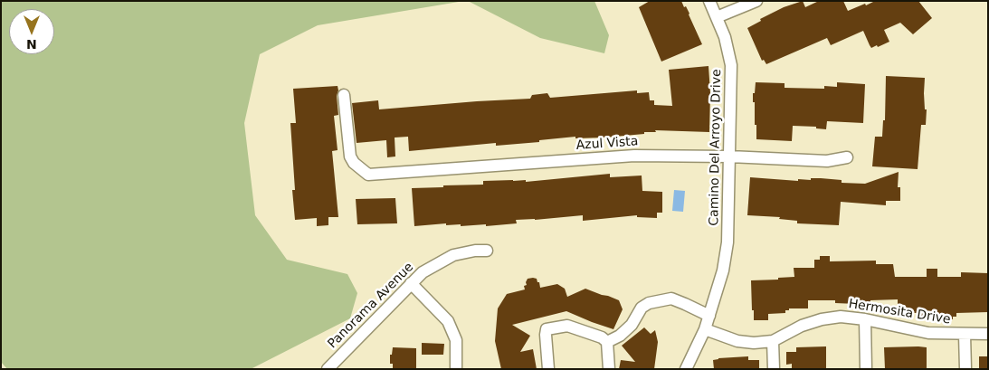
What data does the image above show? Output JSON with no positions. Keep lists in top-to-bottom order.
{
  "streets": {
    "street": [
      "Azul Vista",
      "Camino Del Arroyo Drive",
      "Panorama Avenue",
      "Hermosita Drive"
    ]
  },
  "crossings": [
    ["Azul Vista", "Camino Del Arroyo Drive"],
    ["Camino Del Arroyo Drive", "Hermosita Drive"]
  ],
  "north": "bottom"
}
